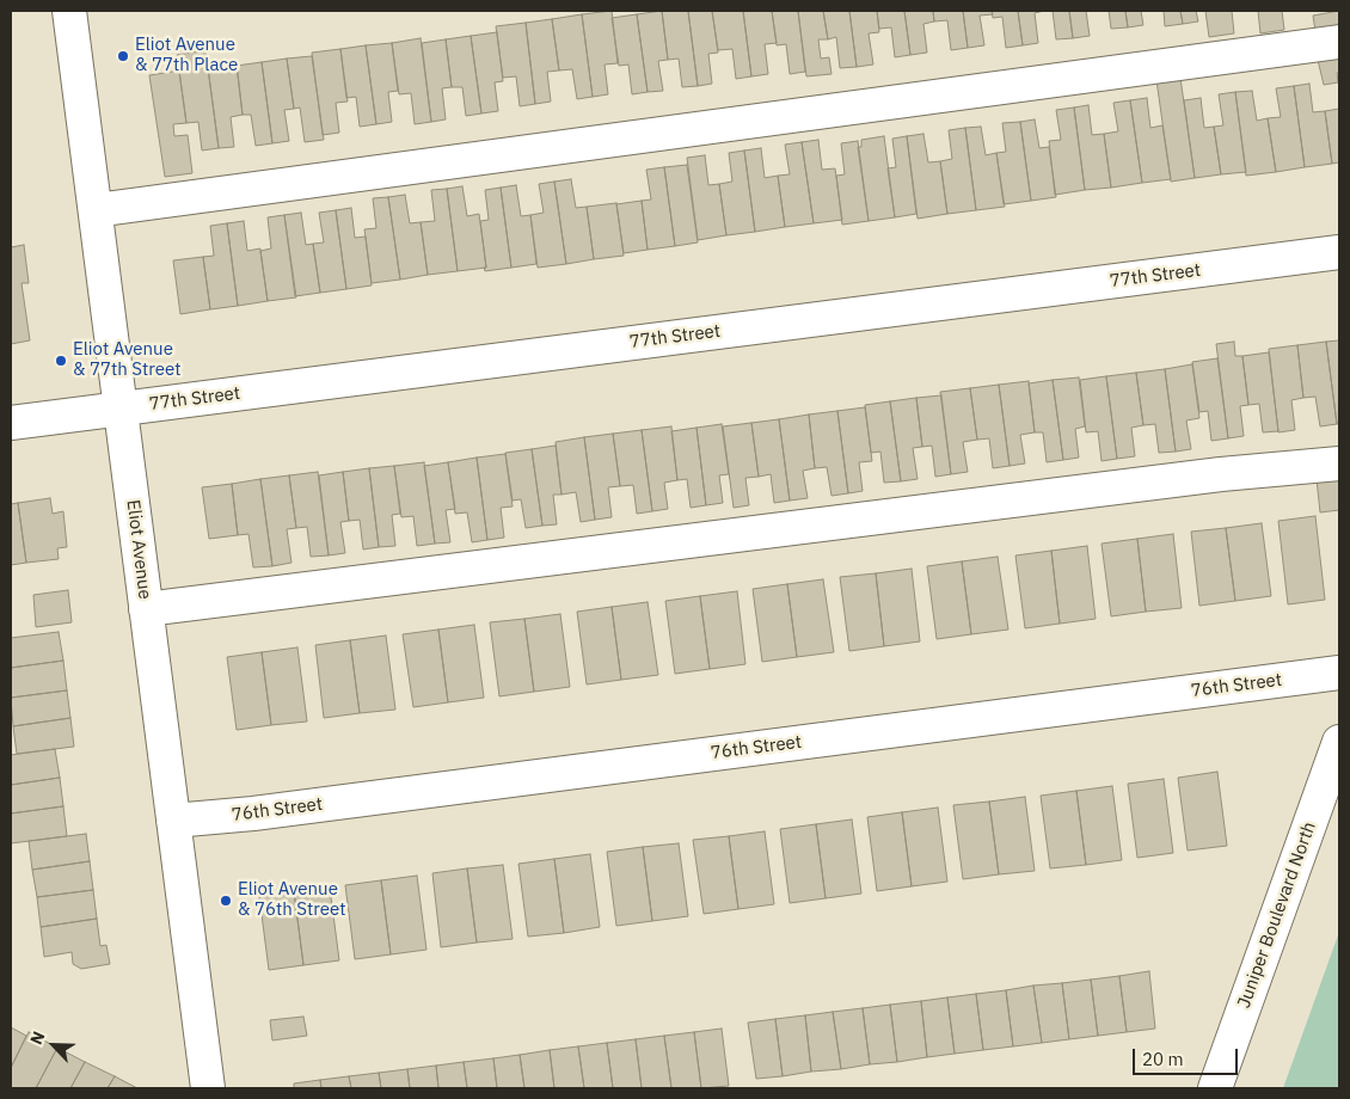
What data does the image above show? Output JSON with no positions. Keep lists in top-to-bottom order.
{
  "streets": {
    "street": [
      "77th Street",
      "Eliot Avenue",
      "76th Street",
      "Juniper Boulevard North"
    ]
  },
  "crossings": [
    ["77th Street", "Eliot Avenue"],
    ["Eliot Avenue", "76th Street"]
  ],
  "places": ["Eliot Avenue & 77th Place", "Eliot Avenue & 77th Street", "Eliot Avenue & 76th Street"],
  "scale_bar": "20 m",
  "north": "top left"
}
